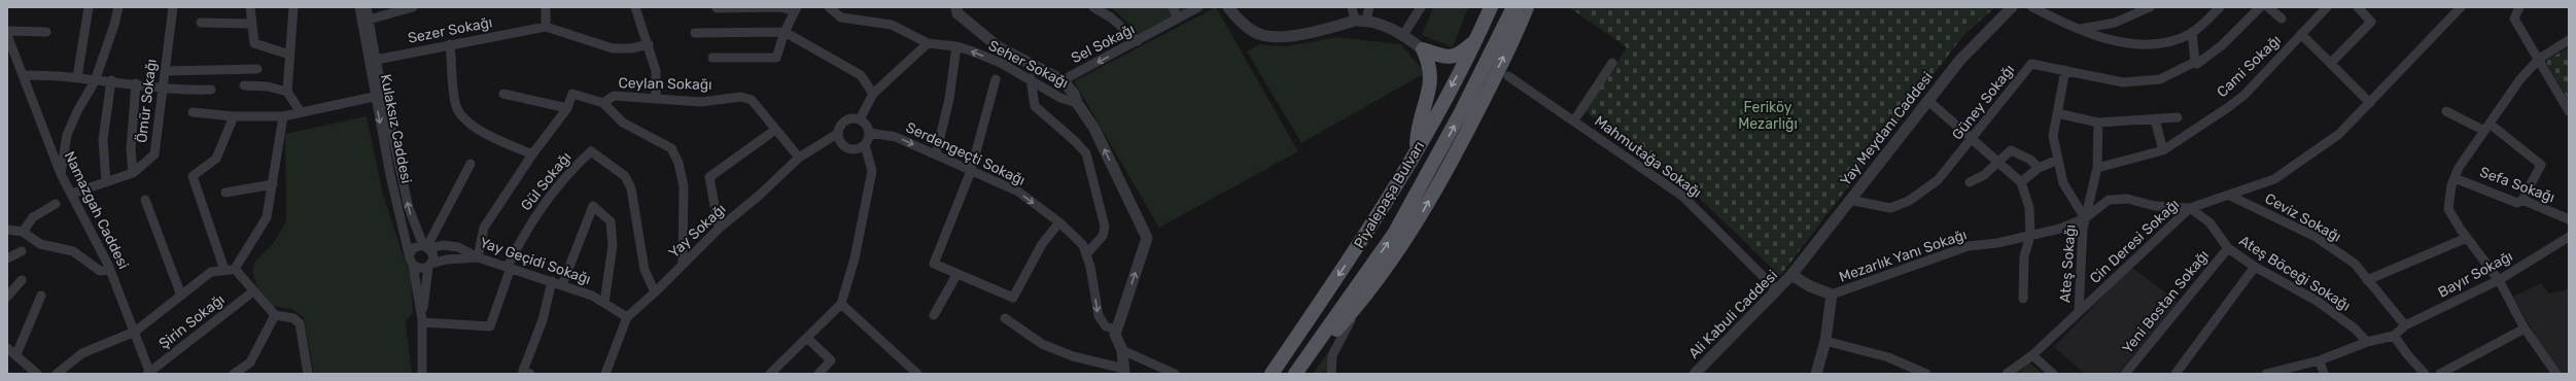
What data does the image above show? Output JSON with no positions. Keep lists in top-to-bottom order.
{
  "streets": {
    "main road": ["Piyalepaşa Bulvarı"],
    "street": [
      "Sezer Sokağı",
      "Sel Sokağı",
      "Seher Sokağı",
      "Cami Sokağı",
      "Ceylan Sokağı",
      "Ömür Sokağı",
      "Güney Sokağı",
      "Kulaksız Caddesi",
      "Yay Meydanı Caddesi",
      "Serdengeçti Sokağı",
      "Mahmutağa Sokağı",
      "Gül Sokağı",
      "Sefa Sokağı",
      "Namazgah Caddesi",
      "Ceviz Sokağı",
      "Yay Sokağı",
      "Cin Deresi Sokağı",
      "Mezarlık Yanı Sokağı",
      "Yay Geçidi Sokağı",
      "Ateş Sokağı",
      "Ateş Böceği Sokağı",
      "Bayır Sokağı",
      "Yeni Bostan Sokağı",
      "Ali Kabuli Caddesi",
      "Şirin Sokağı"
    ]
  },
  "crossings": [
    ["Sezer Sokağı", "Kulaksız Caddesi"],
    ["Ceylan Sokağı", "Yay Sokağı"],
    ["Ömür Sokağı", "Namazgah Caddesi"],
    ["Güney Sokağı", "Yay Meydanı Caddesi"],
    ["Kulaksız Caddesi", "Yay Geçidi Sokağı"],
    ["Yay Meydanı Caddesi", "Ali Kabuli Caddesi"],
    ["Serdengeçti Sokağı", "Yay Sokağı"],
    ["Mahmutağa Sokağı", "Ali Kabuli Caddesi"],
    ["Gül Sokağı", "Yay Sokağı"],
    ["Gül Sokağı", "Yay Geçidi Sokağı"],
    ["Namazgah Caddesi", "Şirin Sokağı"],
    ["Ceviz Sokağı", "Cin Deresi Sokağı"],
    ["Ceviz Sokağı", "Bayır Sokağı"],
    ["Yay Sokağı", "Yay Geçidi Sokağı"],
    ["Cin Deresi Sokağı", "Mezarlık Yanı Sokağı"],
    ["Cin Deresi Sokağı", "Ateş Sokağı"],
    ["Cin Deresi Sokağı", "Ateş Böceği Sokağı"],
    ["Mezarlık Yanı Sokağı", "Ateş Sokağı"],
    ["Mezarlık Yanı Sokağı", "Ateş Böceği Sokağı"],
    ["Ateş Böceği Sokağı", "Yeni Bostan Sokağı"]
  ],
  "one_way": ["Sel Sokağı"],
  "parks": ["Feriköy Mezarlığı"]
}
